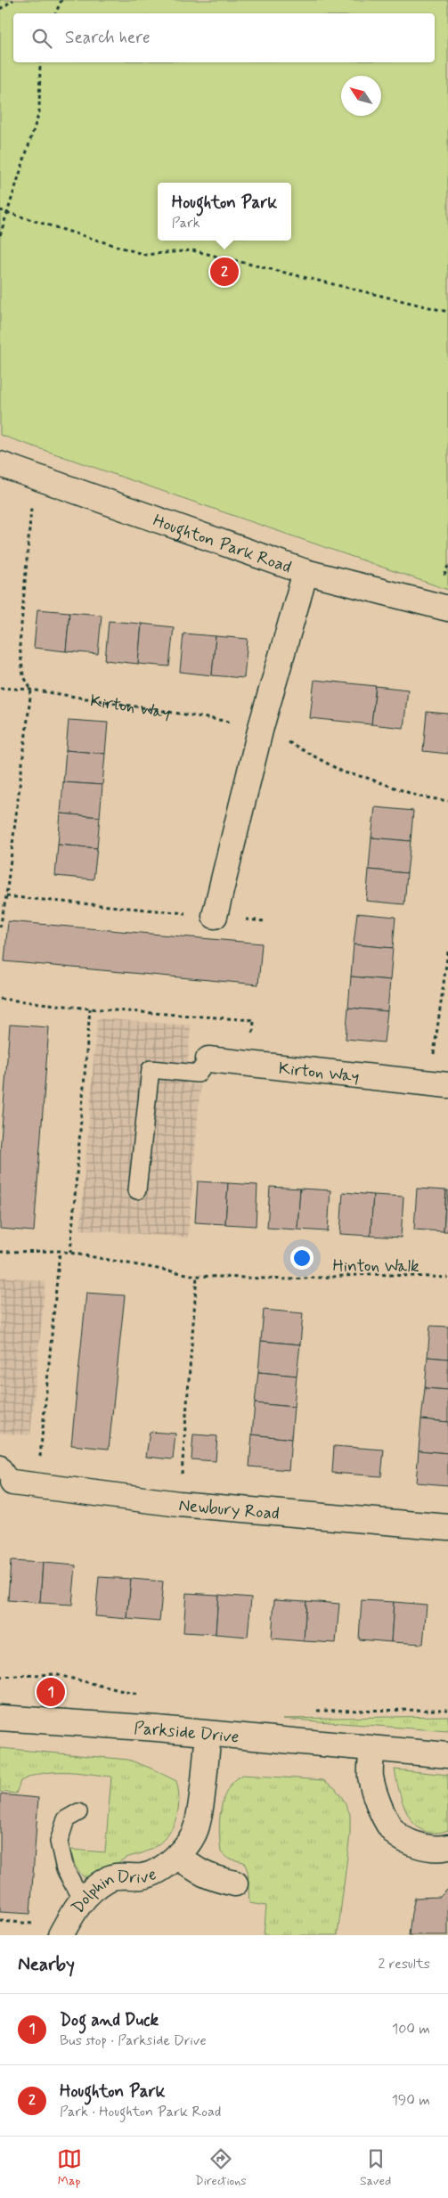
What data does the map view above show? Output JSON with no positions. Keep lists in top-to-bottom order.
{
  "streets": {
    "street": [
      "Houghton Park Road",
      "Kirton Way",
      "Newbury Road",
      "Parkside Drive",
      "Dolphin Drive"
    ],
    "path": ["Hinton Walk"]
  },
  "crossings": [
    ["Parkside Drive", "Dolphin Drive"]
  ],
  "north": "top left",
  "page": {
    "search": "Search here",
    "popup": ["Houghton Park", "Park"],
    "pins": ["2", "1"],
    "heading": ["Nearby", "2 results"],
    "list": [
      {
        "mark": "1",
        "name": "Dog and Duck",
        "note": "Bus stop · Parkside Drive",
        "value": "100 m"
      },
      {
        "mark": "2",
        "name": "Houghton Park",
        "note": "Park · Houghton Park Road",
        "value": "190 m"
      }
    ],
    "nav": ["Map", "Directions", "Saved"]
  }
}
